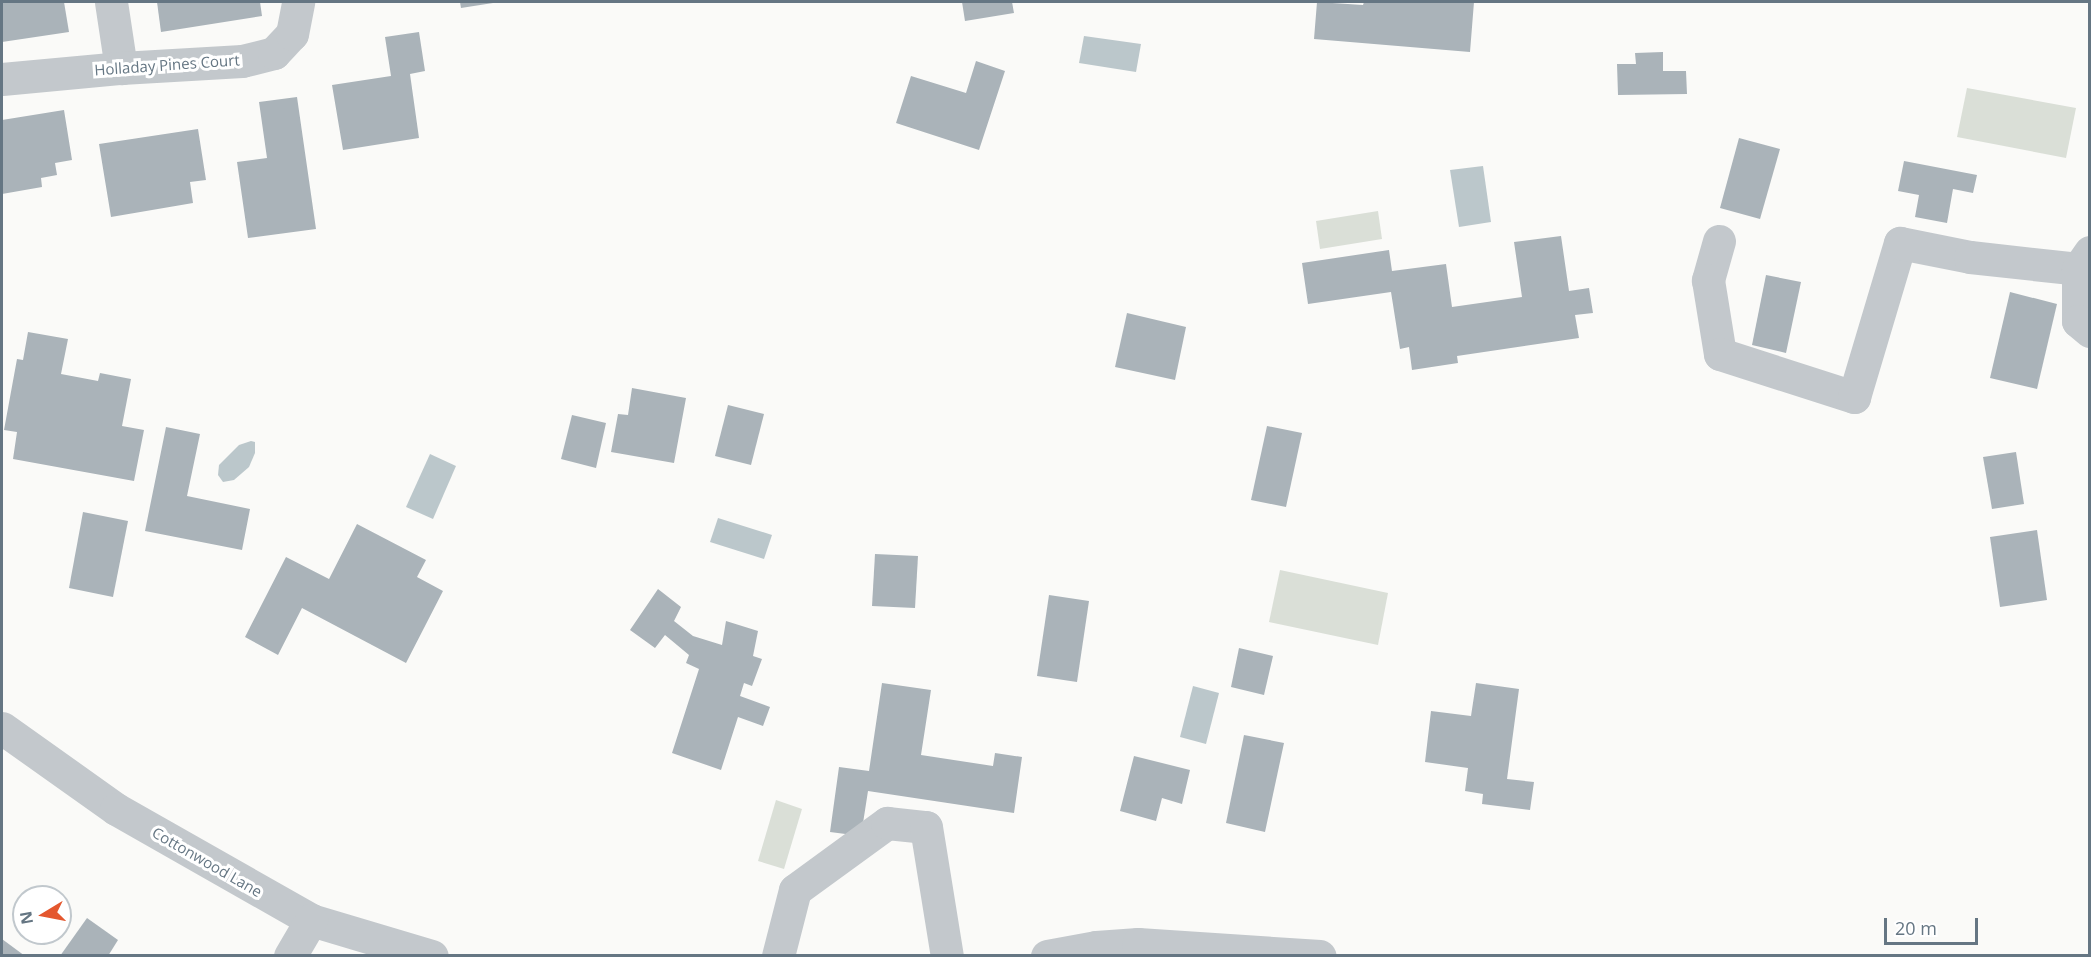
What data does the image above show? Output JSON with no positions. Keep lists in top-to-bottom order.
{
  "streets": {
    "street": ["Holladay Pines Court", "Cottonwood Lane"]
  },
  "scale_bar": "20 m",
  "north": "left"
}
